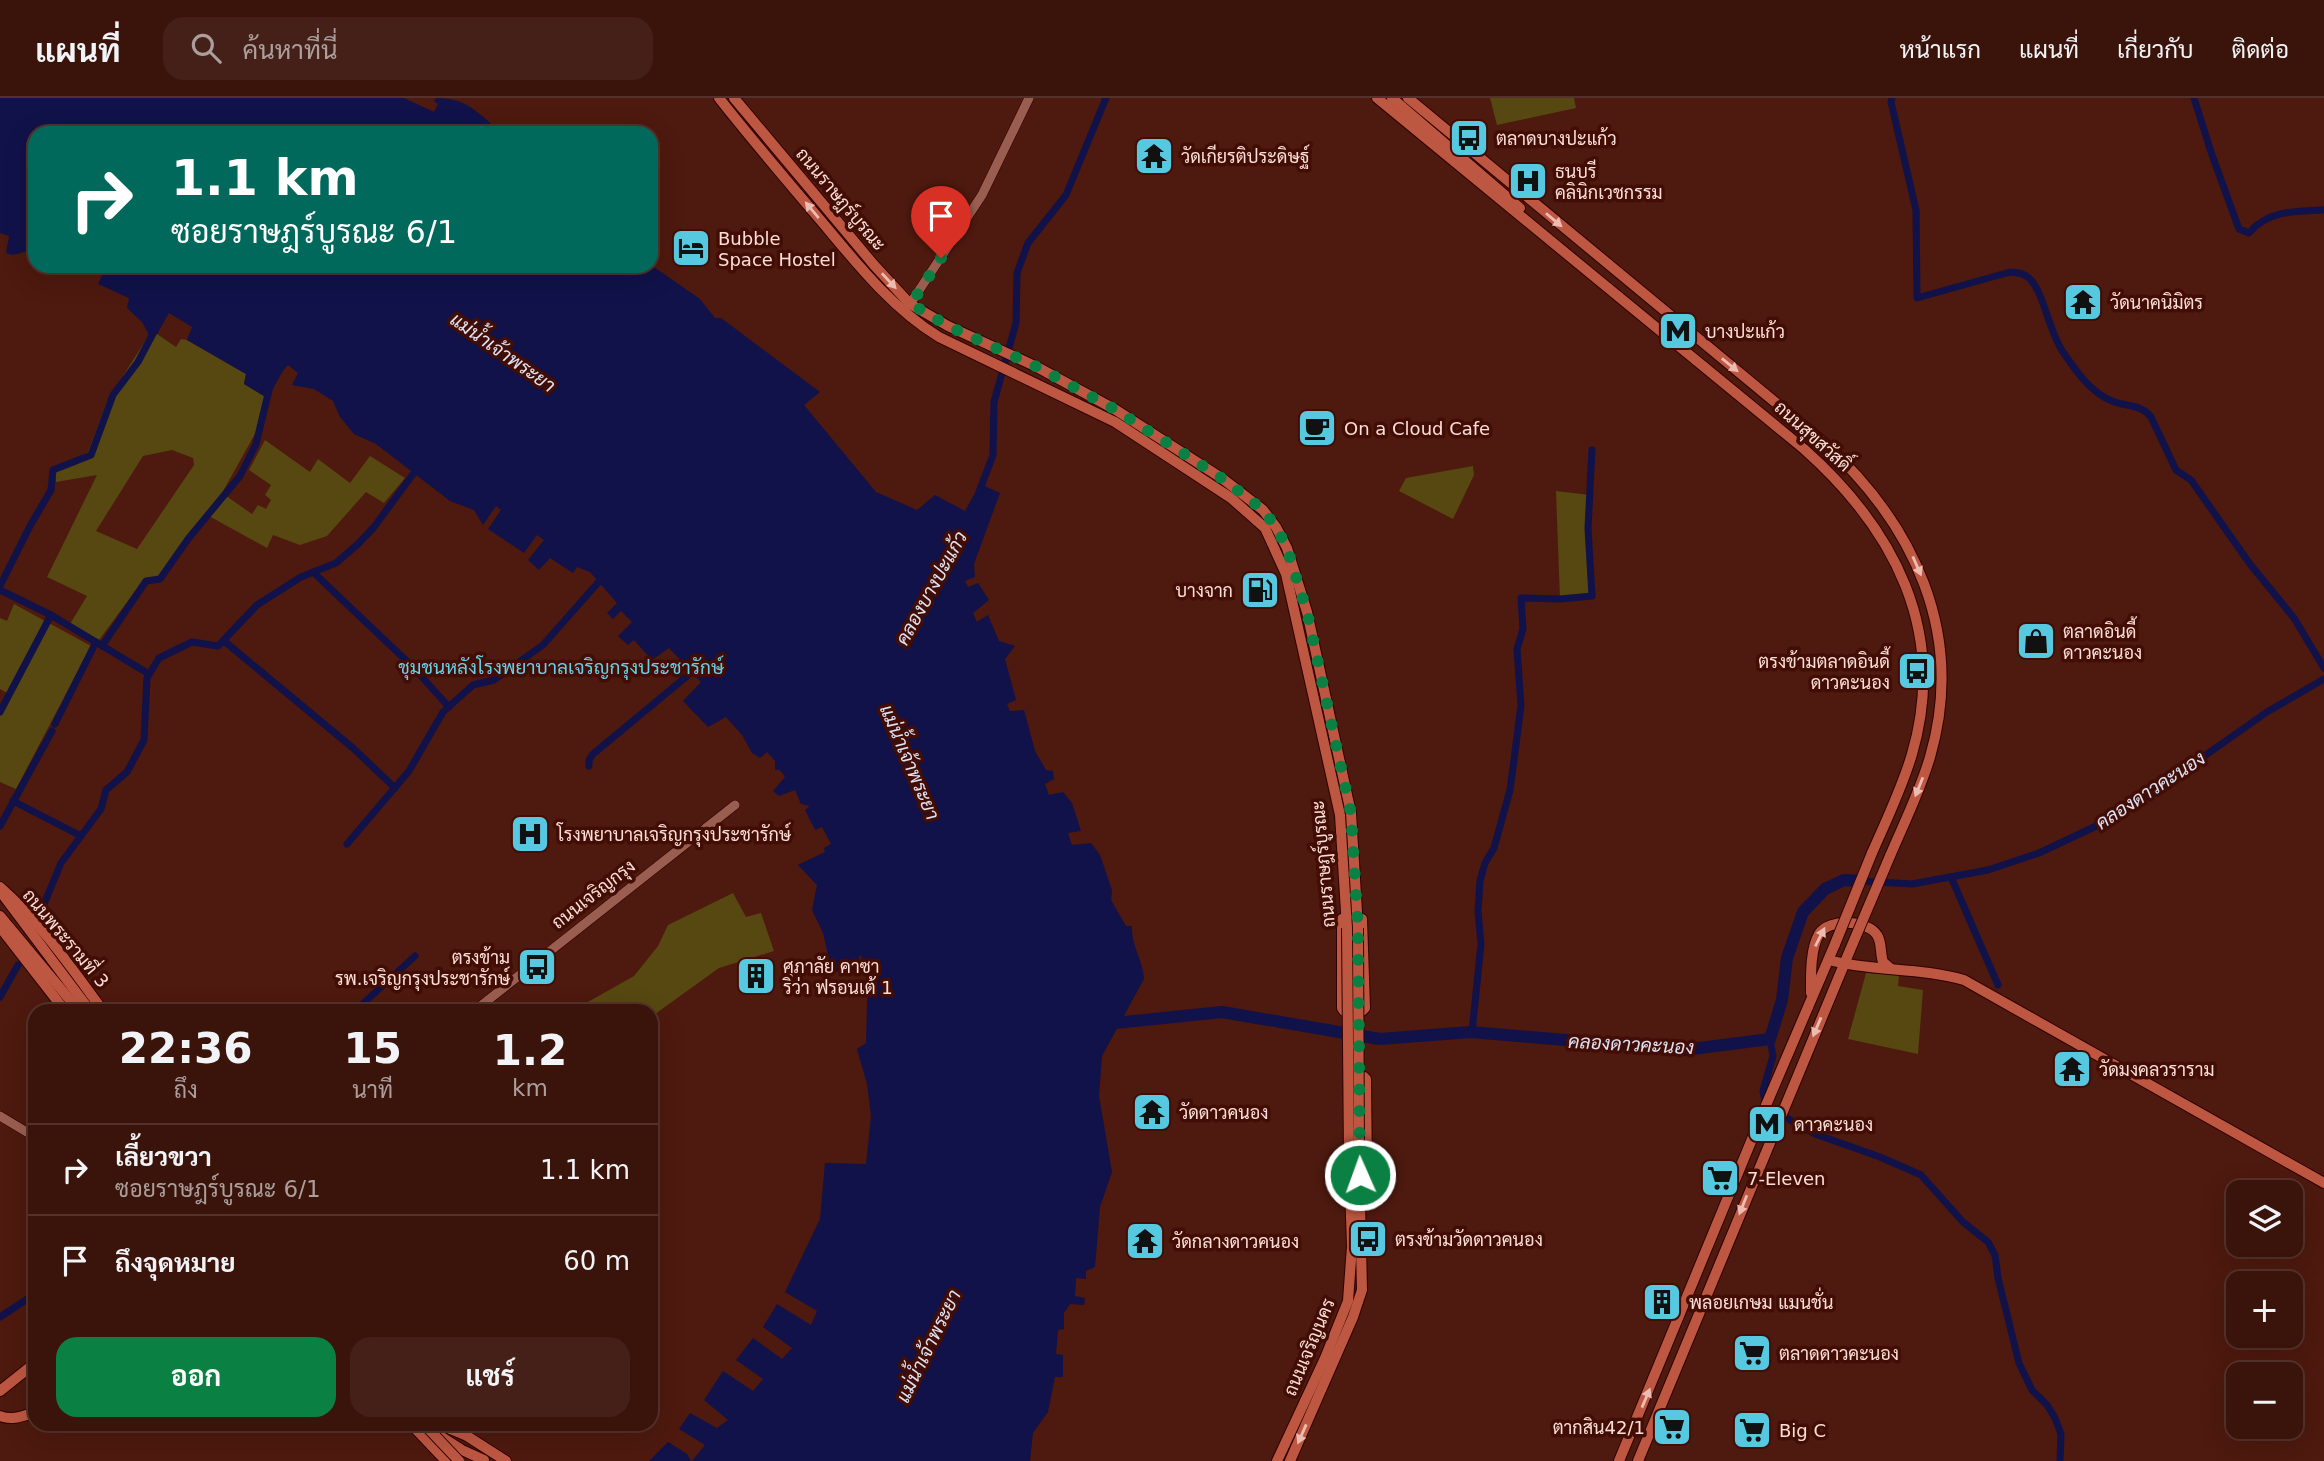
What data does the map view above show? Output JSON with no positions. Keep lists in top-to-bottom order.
{
  "streets": {
    "main road": [
      "ถนนราษฎร์บูรณะ",
      "ถนนสุขสวัสดิ์",
      "ถนนพระรามที่ 3",
      "ถนนเจริญนคร"
    ],
    "street": ["ถนนเจริญกรุง"]
  },
  "crossings": [
    ["ถนนราษฎร์บูรณะ", "ถนนเจริญนคร"]
  ],
  "districts": ["ชุมชนหลังโรงพยาบาลเจริญกรุงประชารักษ์"],
  "water": ["แม่น้ำเจ้าพระยา", "คลองบางปะแก้ว", "คลองดาวคะนอง"],
  "places": {
    "bus stop": [
      "ตลาดบางปะแก้ว",
      "ตรงข้ามตลาดอินดี้ ดาวคะนอง",
      "ตรงข้าม รพ.เจริญกรุงประชารักษ์",
      "ตรงข้ามวัดดาวคนอง"
    ],
    "temple": [
      "วัดเกียรติประดิษฐ์",
      "วัดนาคนิมิตร",
      "วัดมงคลวราราม",
      "วัดดาวคนอง",
      "วัดกลางดาวคนอง"
    ],
    "hospital": ["ธนบุรี คลินิกเวชกรรม", "โรงพยาบาลเจริญกรุงประชารักษ์"],
    "hotel": ["Bubble Space Hostel"],
    "metro station": ["บางปะแก้ว", "ดาวคะนอง"],
    "cafe": ["On a Cloud Cafe"],
    "fuel station": ["บางจาก"],
    "shop": ["ตลาดอินดี้ ดาวคะนอง"],
    "building": ["ศุภาลัย คาซา ริว่า ฟรอนเต้ 1", "พลอยเกษม แมนชั่น"],
    "supermarket": [
      "7-Eleven",
      "ตลาดดาวคะนอง",
      "ตากสิน42/1",
      "Big C"
    ]
  },
  "page": {
    "header": "แผนที่",
    "search": "ค้นหาที่นี่",
    "nav": [
      "หน้าแรก",
      "แผนที่",
      "เกี่ยวกับ",
      "ติดต่อ"
    ],
    "turn": ["1.1 km", "ซอยราษฎร์บูรณะ 6/1"],
    "eta": [
      "22:36",
      "ถึง",
      "15",
      "นาที",
      "1.2",
      "km"
    ],
    "list": [
      {
        "name": "เลี้ยวขวา",
        "note": "ซอยราษฎร์บูรณะ 6/1",
        "value": "1.1 km"
      },
      {
        "name": "ถึงจุดหมาย",
        "value": "60 m"
      }
    ],
    "map_buttons": ["+", "−"],
    "buttons": ["ออก", "แชร์"]
  }
}
